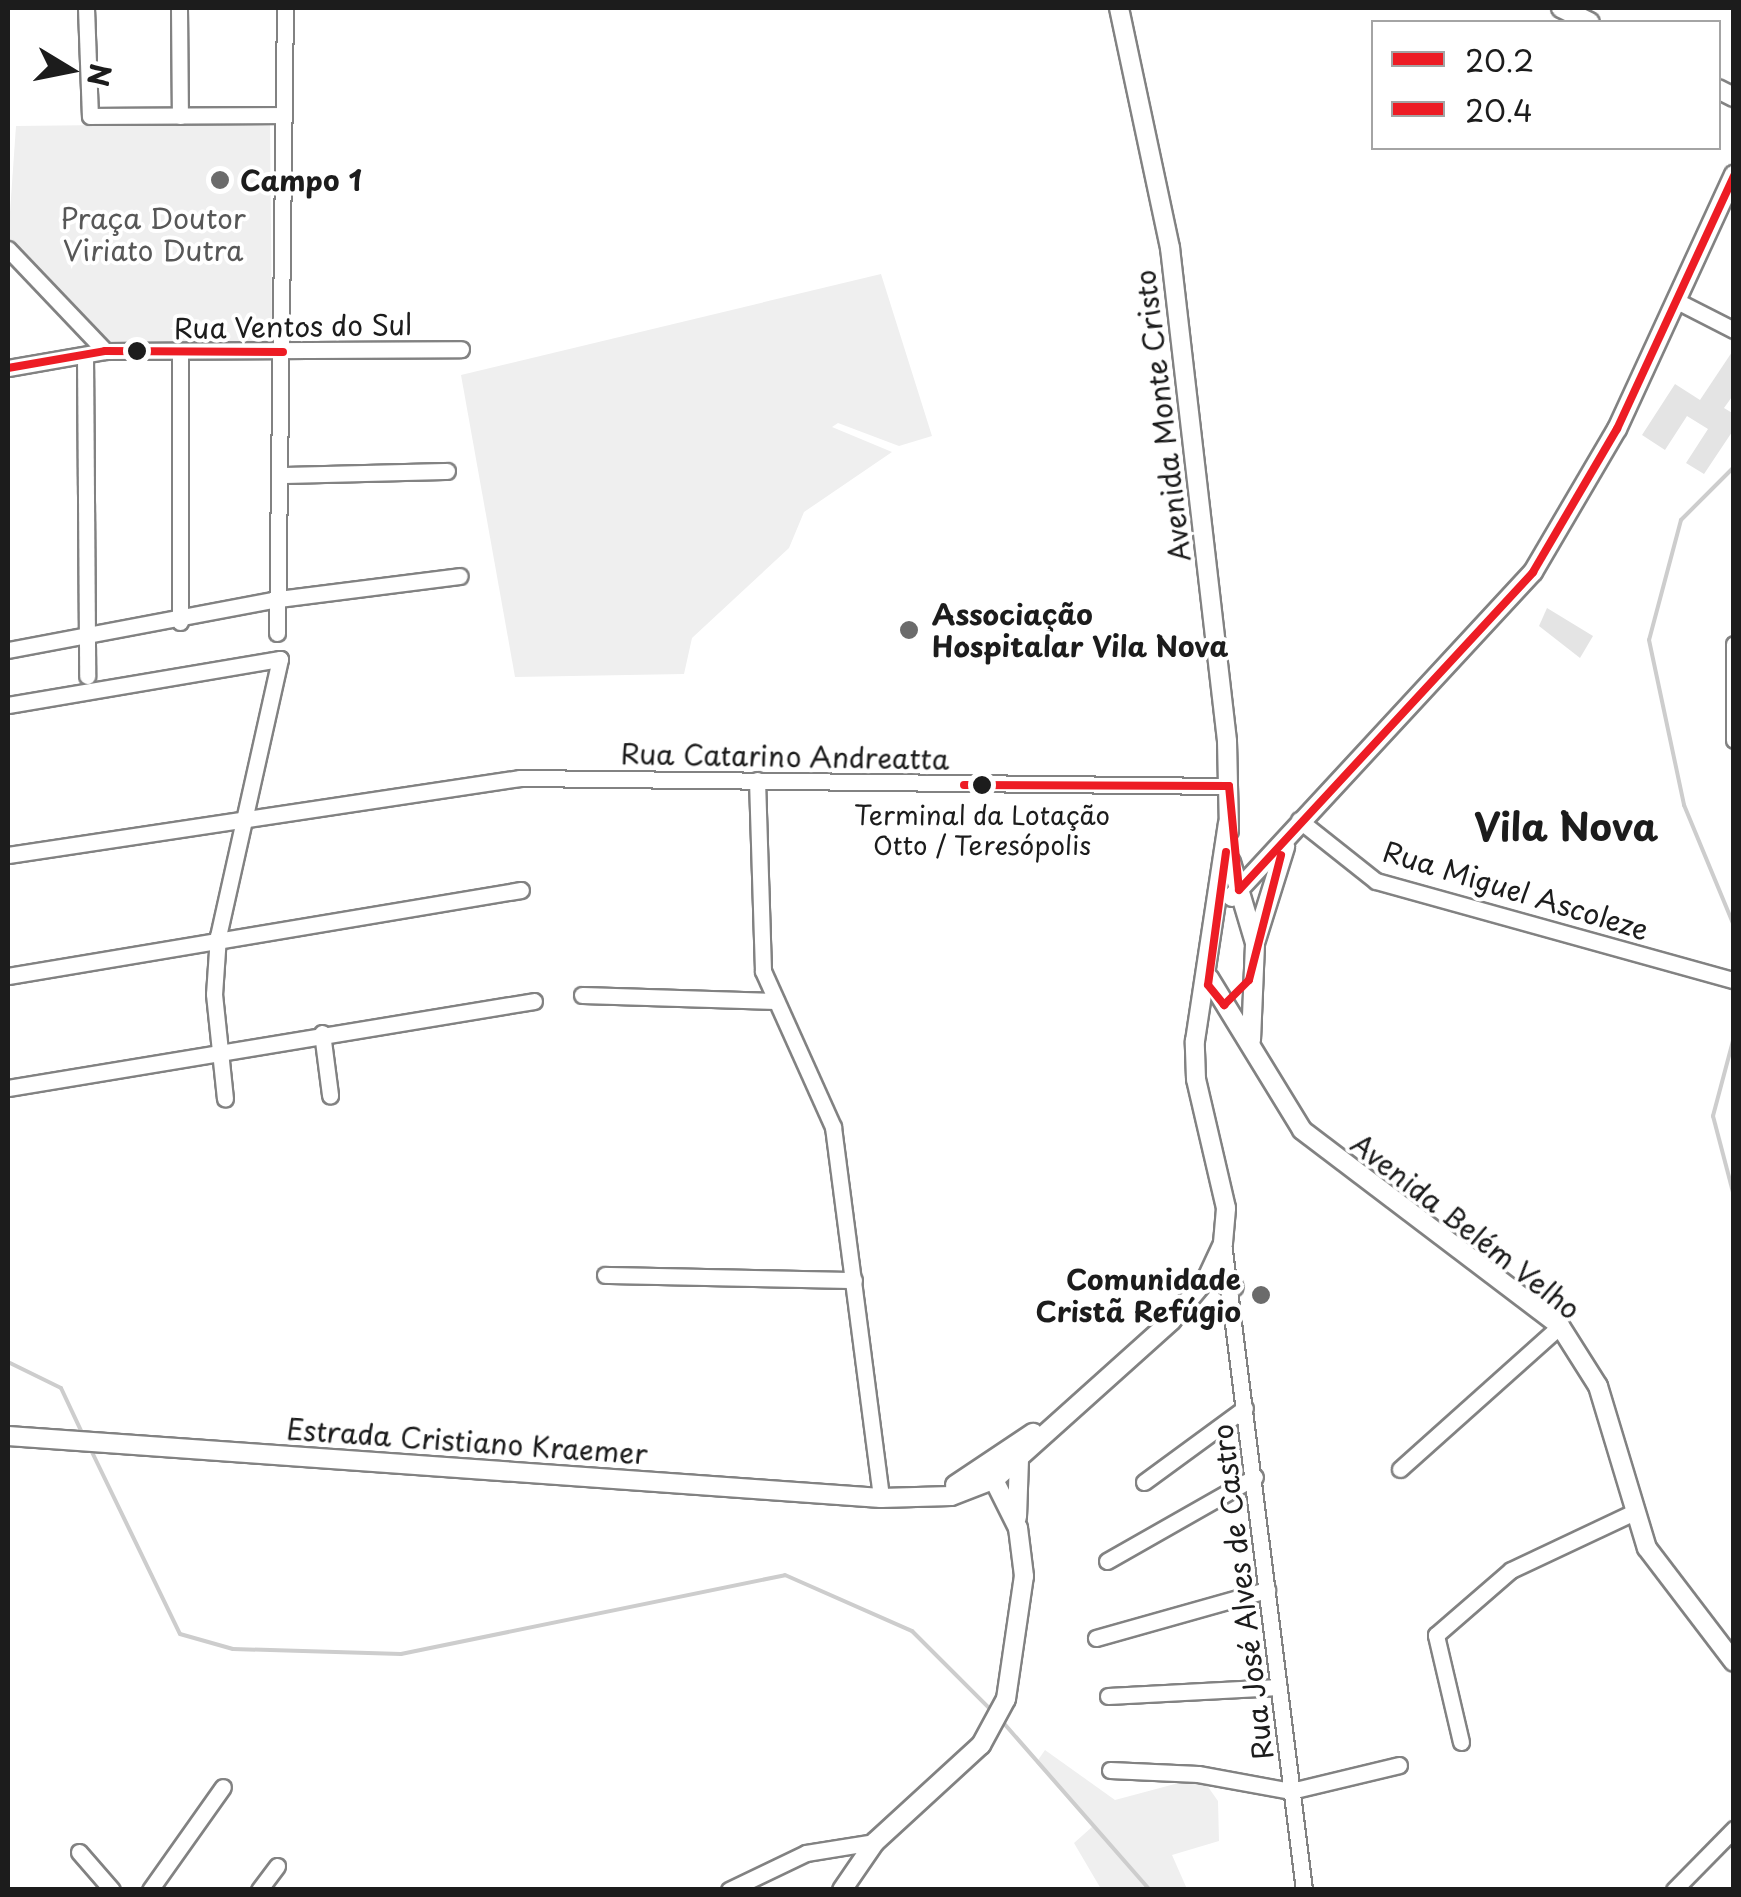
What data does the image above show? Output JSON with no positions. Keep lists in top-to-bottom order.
{
  "streets": {
    "main road": ["Avenida Monte Cristo", "Avenida Belém Velho", "Estrada Cristiano Kraemer"],
    "street": [
      "Rua Ventos do Sul",
      "Rua Catarino Andreatta",
      "Rua Miguel Ascoleze",
      "Rua José Alves de Castro"
    ]
  },
  "crossings": [
    ["Avenida Monte Cristo", "Rua Catarino Andreatta"],
    ["Avenida Monte Cristo", "Avenida Belém Velho"],
    ["Avenida Monte Cristo", "Estrada Cristiano Kraemer"],
    ["Rua Miguel Ascoleze", "Avenida Belém Velho"],
    ["Avenida Belém Velho", "Estrada Cristiano Kraemer"],
    ["Estrada Cristiano Kraemer", "Rua José Alves de Castro"]
  ],
  "districts": ["Vila Nova"],
  "parks": ["Praça Doutor Viriato Dutra"],
  "places": [
    "Campo 1",
    "Associação Hospitalar Vila Nova",
    "Terminal da Lotação Otto / Teresópolis",
    "Comunidade Cristã Refúgio"
  ],
  "lines": ["transit line 20.2", "transit line 20.4"],
  "legend": ["20.2", "20.4"],
  "north": "right"
}
